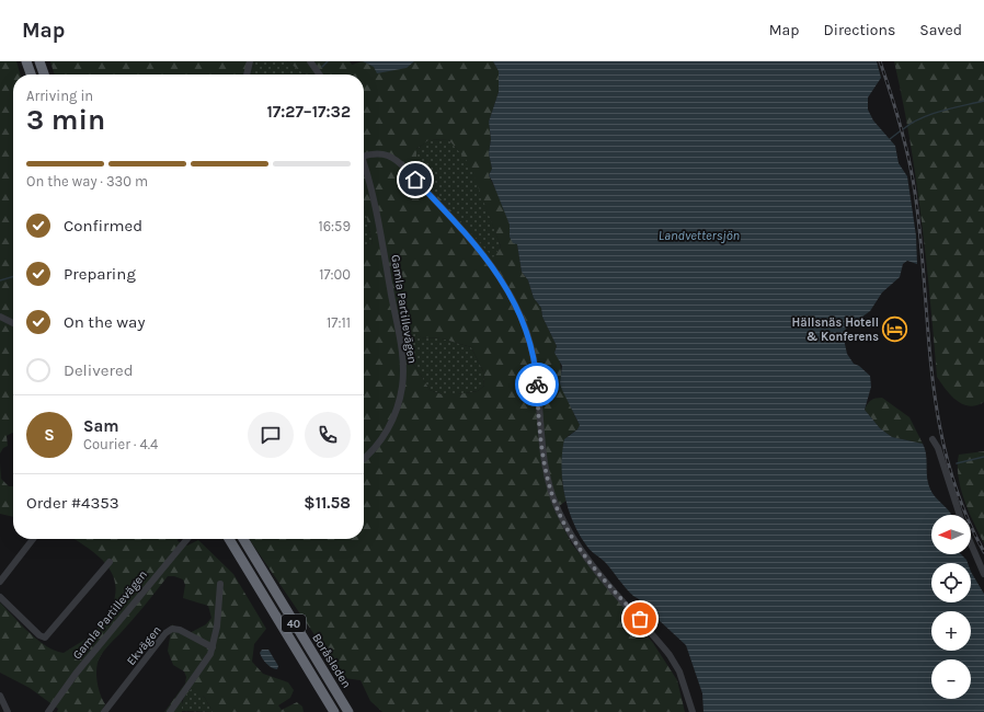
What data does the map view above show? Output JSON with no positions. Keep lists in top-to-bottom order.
{
  "streets": {
    "highway": ["40", "Boråsleden"],
    "street": ["Gamla Partillevägen", "Ekvägen"]
  },
  "water": ["Landvettersjön"],
  "places": {
    "hotel": ["Hällsnäs Hotell & Konferens"]
  },
  "north": "left",
  "page": {
    "header": "Map",
    "nav": ["Map", "Directions", "Saved"],
    "heading": ["3 min", "Arriving in", "17:27–17:32"],
    "panel": [
      "Sam",
      "Courier · 4.4",
      "Order #4353",
      "$11.58"
    ],
    "bar": "On the way · 330 m",
    "list": [
      ["Confirmed", "16:59"],
      ["Preparing", "17:00"],
      ["On the way", "17:11"],
      "Delivered"
    ],
    "round": "S",
    "map_buttons": ["+", "−"]
  }
}
